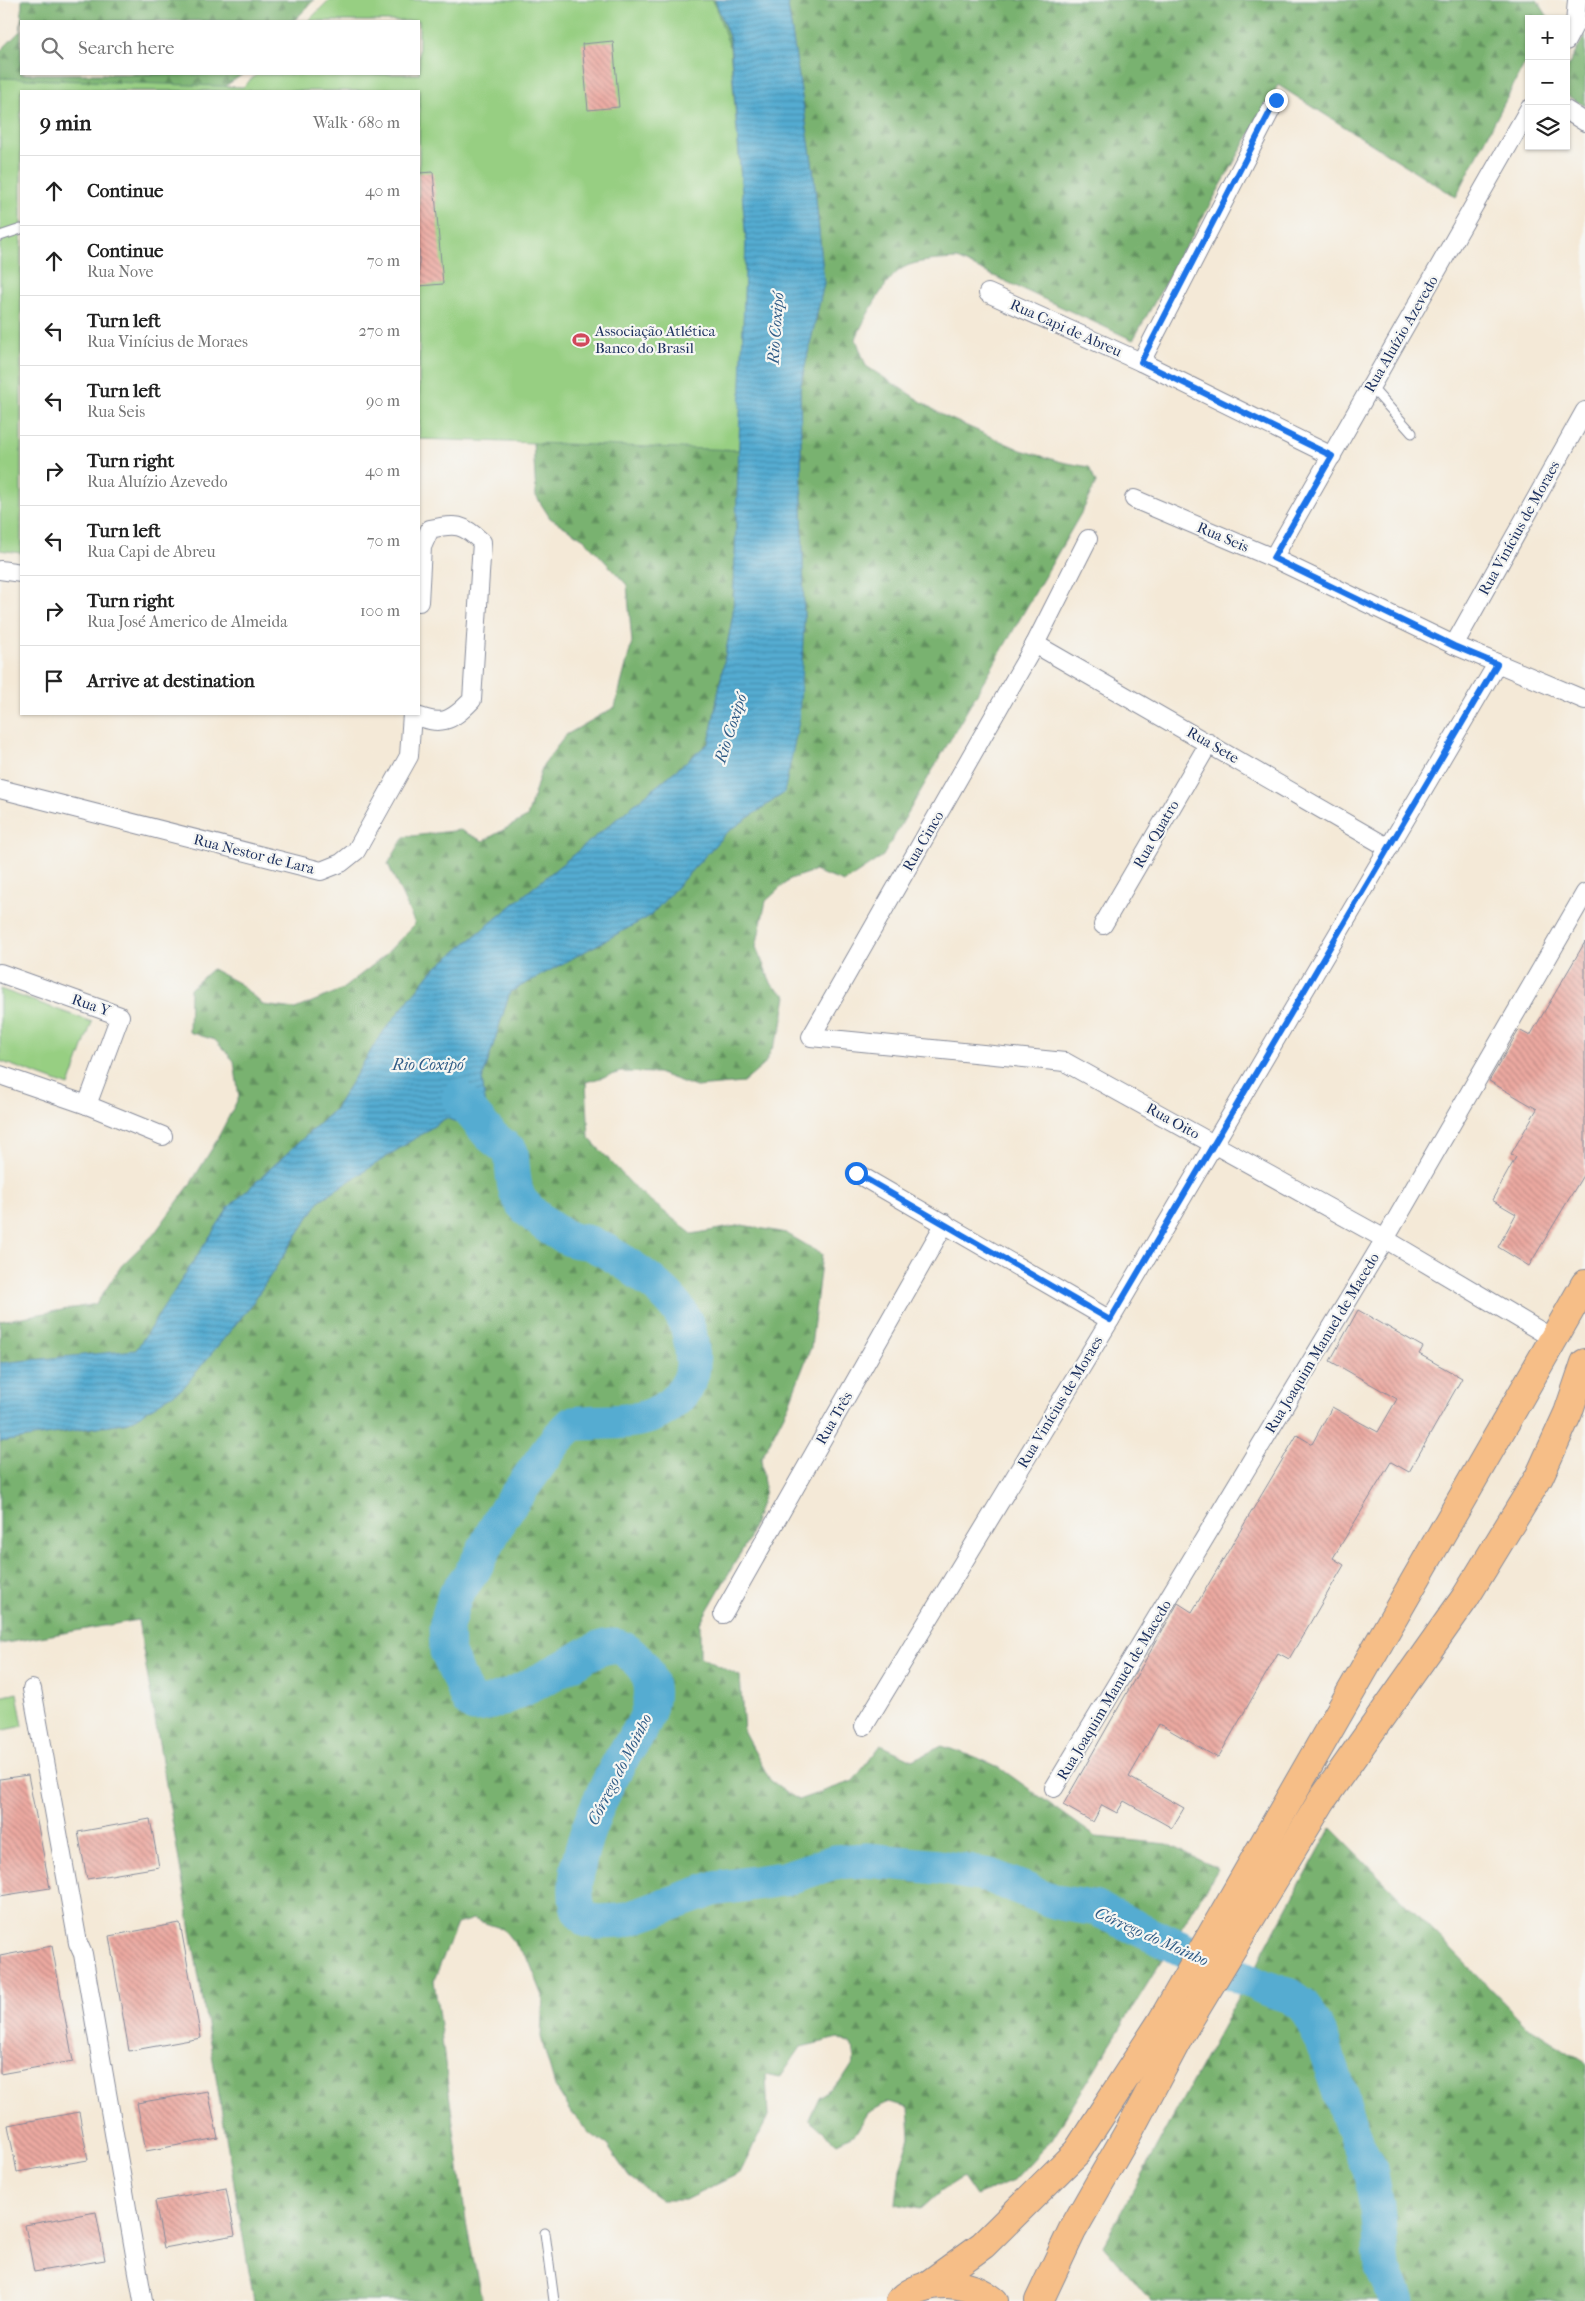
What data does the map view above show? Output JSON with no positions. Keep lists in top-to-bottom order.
{
  "streets": {
    "street": [
      "Rua Capi de Abreu",
      "Rua Aluízio Azevedo",
      "Rua Vinícius de Moraes",
      "Rua Seis",
      "Rua Sete",
      "Rua Quatro",
      "Rua Cinco",
      "Rua Nestor de Lara",
      "Rua Y",
      "Rua Oito",
      "Rua Joaquim Manuel de Macedo",
      "Rua Três"
    ]
  },
  "crossings": [
    ["Rua Capi de Abreu", "Rua Aluízio Azevedo"],
    ["Rua Aluízio Azevedo", "Rua Seis"],
    ["Rua Vinícius de Moraes", "Rua Seis"],
    ["Rua Vinícius de Moraes", "Rua Sete"],
    ["Rua Vinícius de Moraes", "Rua Oito"],
    ["Rua Sete", "Rua Quatro"],
    ["Rua Sete", "Rua Cinco"],
    ["Rua Cinco", "Rua Oito"],
    ["Rua Oito", "Rua Joaquim Manuel de Macedo"]
  ],
  "water": ["Rio Coxipó", "Córrego do Moinho"],
  "places": {
    "sports": ["Associação Atlética Banco do Brasil"]
  },
  "page": {
    "map_buttons": ["+", "−"],
    "search": "Search here",
    "heading": ["9 min", "Walk · 680 m"],
    "list": [
      ["Continue", "40 m"],
      ["Continue", "Rua Nove", "70 m"],
      ["Turn left", "Rua Vinícius de Moraes", "270 m"],
      ["Turn left", "Rua Seis", "90 m"],
      ["Turn right", "Rua Aluízio Azevedo", "40 m"],
      ["Turn left", "Rua Capi de Abreu", "70 m"],
      ["Turn right", "Rua José Americo de Almeida", "100 m"],
      "Arrive at destination"
    ]
  }
}
